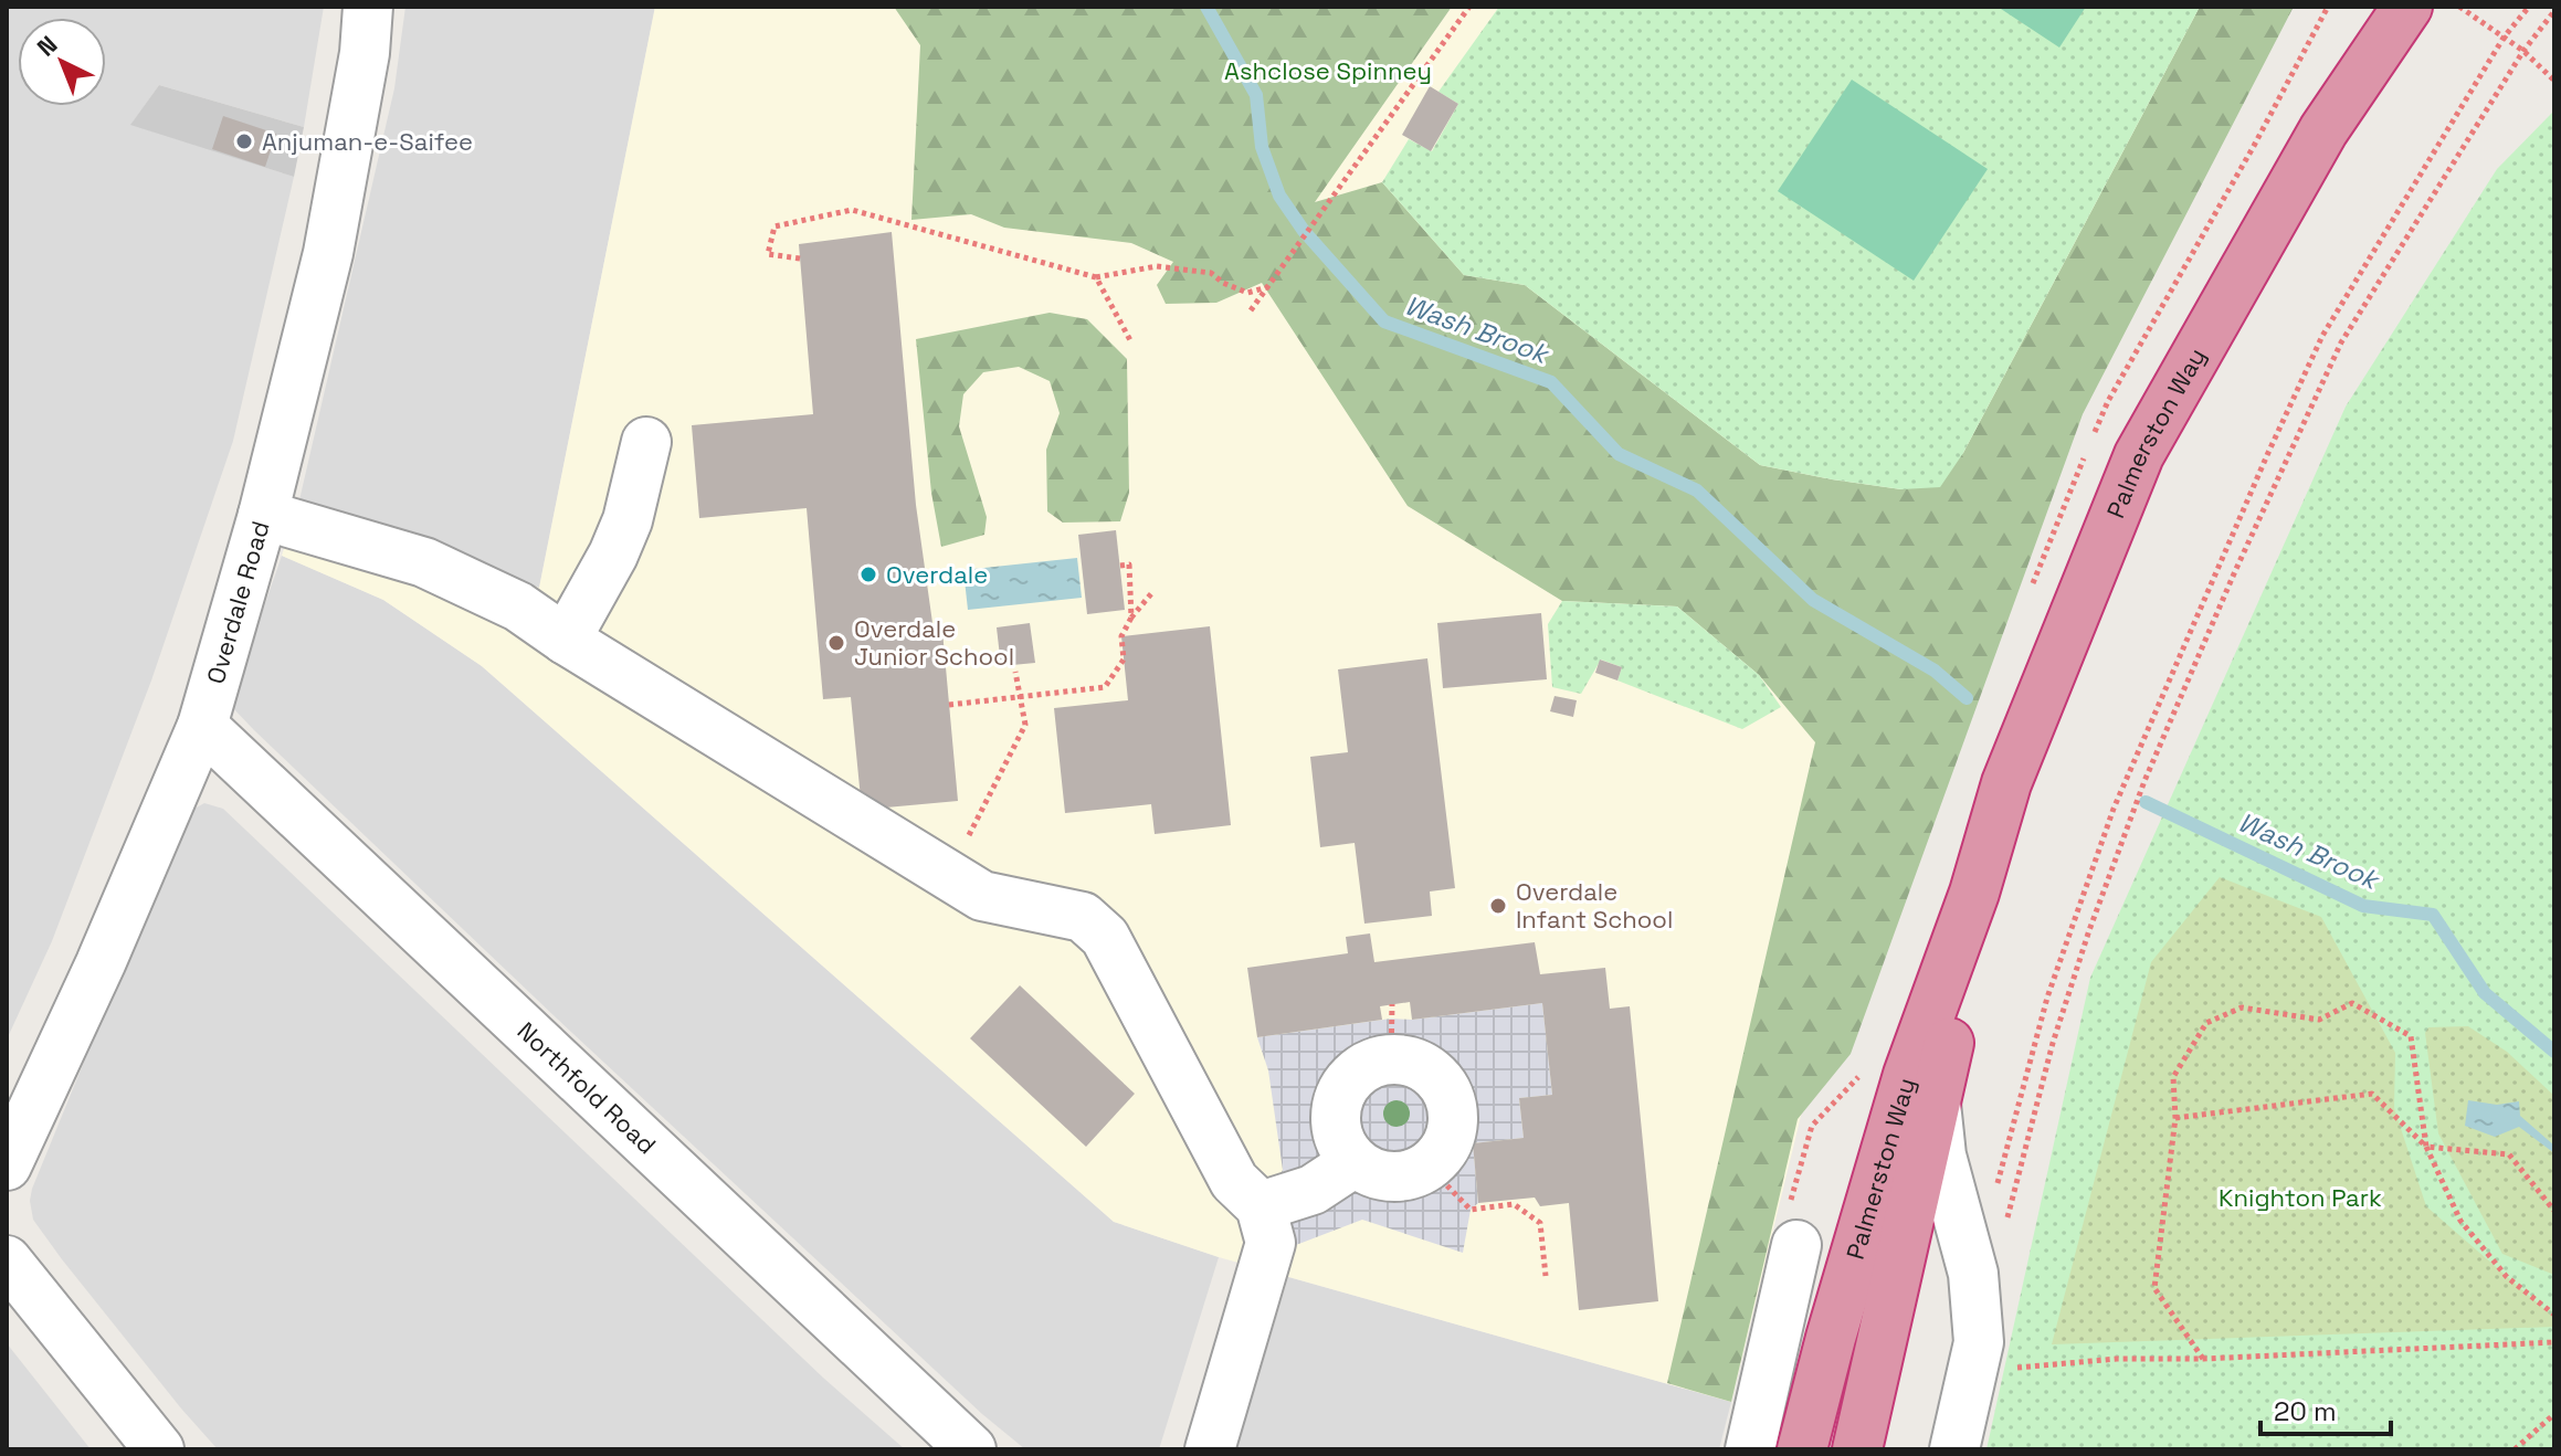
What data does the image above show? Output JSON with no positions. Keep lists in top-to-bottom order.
{
  "streets": {
    "highway": ["Palmerston Way"],
    "street": ["Overdale Road", "Northfold Road"]
  },
  "crossings": [
    ["Overdale Road", "Northfold Road"]
  ],
  "water": ["Wash Brook"],
  "parks": ["Ashclose Spinney", "Knighton Park"],
  "places": [
    "Anjuman-e-Saifee",
    "Overdale",
    "Overdale Junior School",
    "Overdale Infant School"
  ],
  "scale_bar": "20 m",
  "north": "top left"
}
